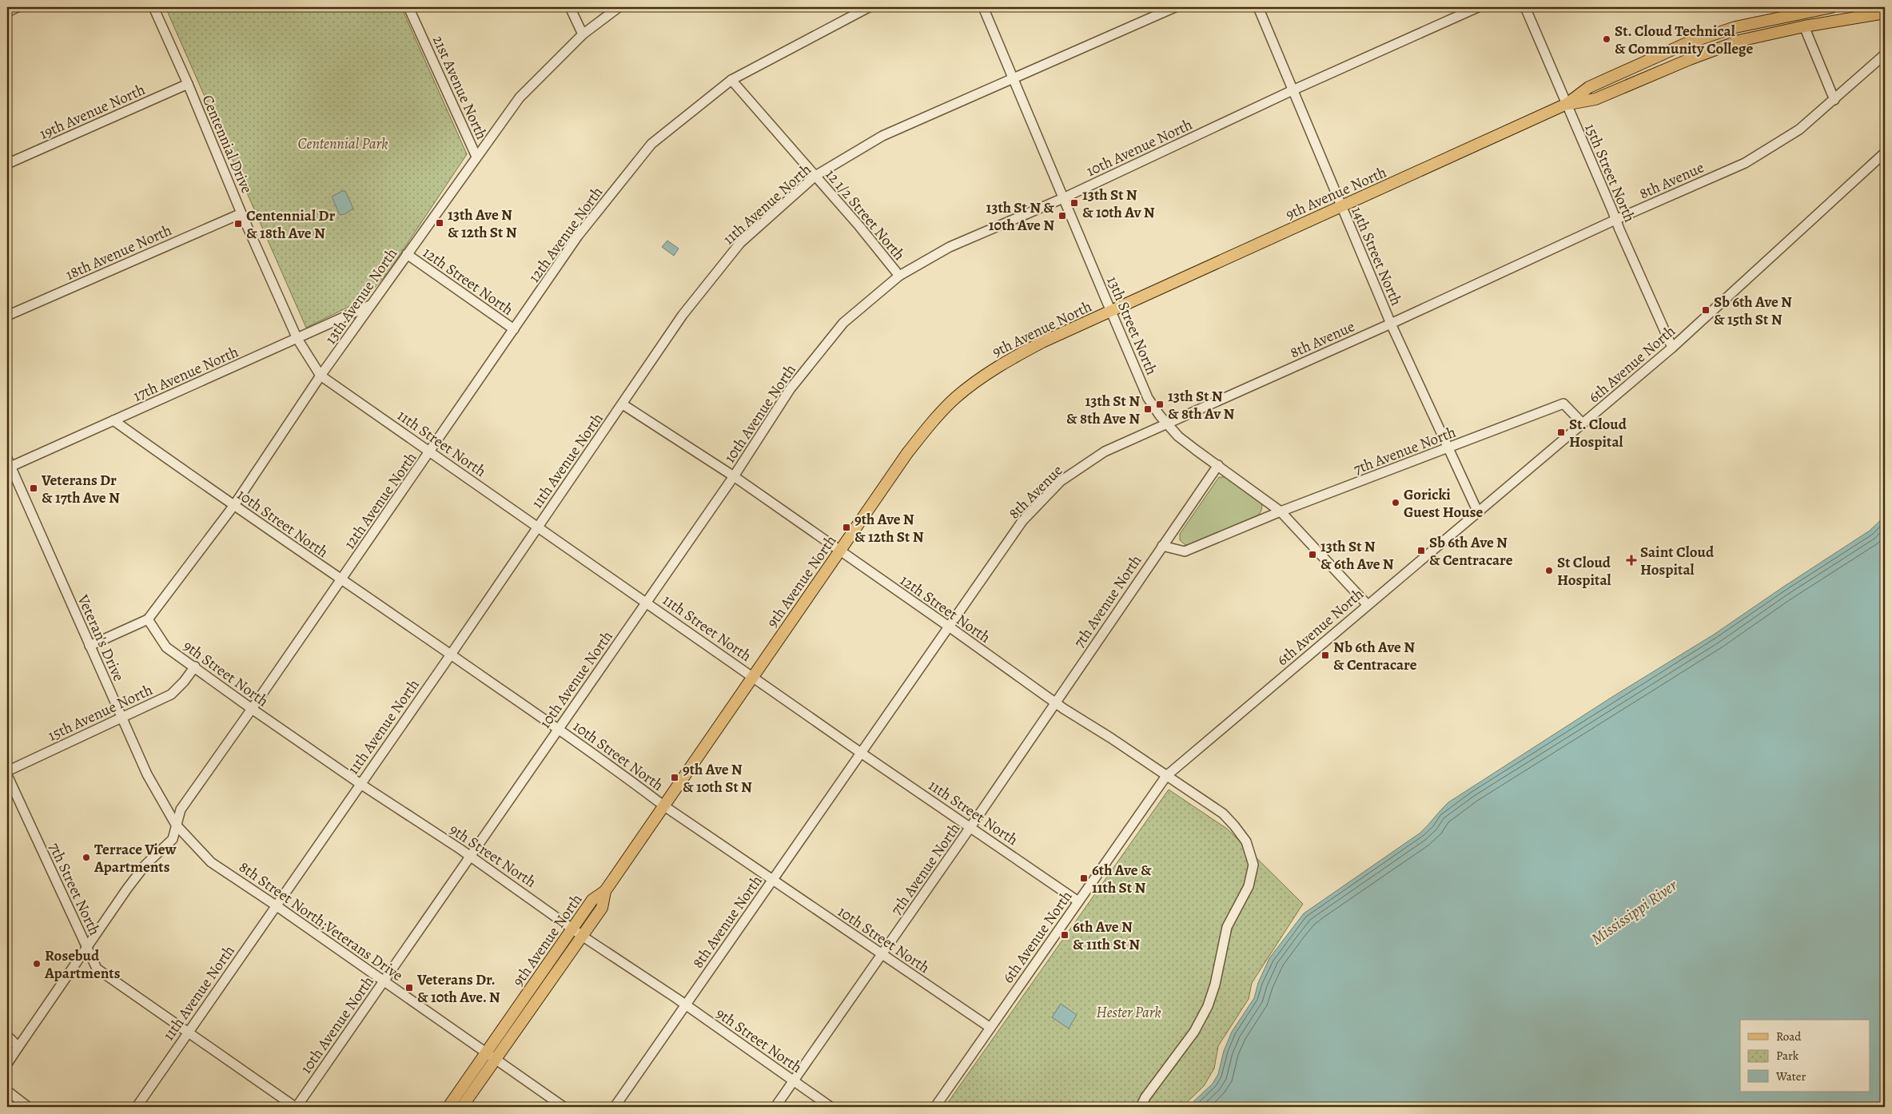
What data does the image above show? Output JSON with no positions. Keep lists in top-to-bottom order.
{
  "streets": {
    "main road": ["9th Avenue North"],
    "street": [
      "21st Avenue North",
      "19th Avenue North",
      "Centennial Drive",
      "10th Avenue North",
      "15th Street North",
      "8th Avenue",
      "11th Avenue North",
      "12 1/2 Street North",
      "12th Avenue North",
      "18th Avenue North",
      "14th Street North",
      "12th Street North",
      "13th Avenue North",
      "13th Street North",
      "6th Avenue North",
      "17th Avenue North",
      "11th Street North",
      "7th Avenue North",
      "10th Street North",
      "Veteran's Drive",
      "9th Street North",
      "15th Avenue North",
      "7th Street North",
      "8th Street North;Veterans Drive",
      "8th Avenue North"
    ]
  },
  "crossings": [
    ["21st Avenue North", "13th Avenue North"],
    ["19th Avenue North", "Centennial Drive"],
    ["Centennial Drive", "18th Avenue North"],
    ["Centennial Drive", "13th Avenue North"],
    ["Centennial Drive", "17th Avenue North"],
    ["Centennial Drive", "11th Street North"],
    ["10th Avenue North", "12 1/2 Street North"],
    ["10th Avenue North", "14th Street North"],
    ["10th Avenue North", "12th Street North"],
    ["10th Avenue North", "13th Street North"],
    ["10th Avenue North", "11th Street North"],
    ["10th Avenue North", "10th Street North"],
    ["10th Avenue North", "9th Street North"],
    ["10th Avenue North", "7th Street North"],
    ["10th Avenue North", "8th Street North;Veterans Drive"],
    ["15th Street North", "8th Avenue"],
    ["15th Street North", "9th Avenue North"],
    ["15th Street North", "6th Avenue North"],
    ["8th Avenue", "14th Street North"],
    ["8th Avenue", "12th Street North"],
    ["8th Avenue", "13th Street North"],
    ["8th Avenue", "11th Street North"],
    ["8th Avenue", "8th Avenue North"],
    ["9th Avenue North", "14th Street North"],
    ["9th Avenue North", "12th Street North"],
    ["9th Avenue North", "13th Street North"],
    ["9th Avenue North", "11th Street North"],
    ["9th Avenue North", "10th Street North"],
    ["9th Avenue North", "9th Street North"],
    ["9th Avenue North", "8th Street North;Veterans Drive"],
    ["11th Avenue North", "12 1/2 Street North"],
    ["11th Avenue North", "12th Street North"],
    ["11th Avenue North", "13th Street North"],
    ["11th Avenue North", "11th Street North"],
    ["11th Avenue North", "10th Street North"],
    ["11th Avenue North", "9th Street North"],
    ["11th Avenue North", "7th Street North"],
    ["11th Avenue North", "8th Street North;Veterans Drive"],
    ["12 1/2 Street North", "12th Avenue North"],
    ["12th Avenue North", "12th Street North"],
    ["12th Avenue North", "11th Street North"],
    ["12th Avenue North", "10th Street North"],
    ["12th Avenue North", "Veteran's Drive"],
    ["12th Avenue North", "9th Street North"],
    ["12th Avenue North", "7th Street North"],
    ["12th Avenue North", "8th Street North;Veterans Drive"],
    ["14th Street North", "6th Avenue North"],
    ["14th Street North", "7th Avenue North"],
    ["12th Street North", "13th Avenue North"],
    ["12th Street North", "6th Avenue North"],
    ["12th Street North", "7th Avenue North"],
    ["13th Avenue North", "17th Avenue North"],
    ["13th Avenue North", "11th Street North"],
    ["13th Avenue North", "10th Street North"],
    ["13th Avenue North", "9th Street North"],
    ["13th Street North", "6th Avenue North"],
    ["13th Street North", "7th Avenue North"],
    ["6th Avenue North", "11th Street North"],
    ["6th Avenue North", "7th Avenue North"],
    ["6th Avenue North", "10th Street North"],
    ["17th Avenue North", "10th Street North"],
    ["17th Avenue North", "Veteran's Drive"],
    ["11th Street North", "7th Avenue North"],
    ["11th Street North", "8th Avenue North"],
    ["7th Avenue North", "10th Street North"],
    ["7th Avenue North", "9th Street North"],
    ["10th Street North", "8th Avenue North"],
    ["Veteran's Drive", "15th Avenue North"],
    ["Veteran's Drive", "8th Street North;Veterans Drive"],
    ["9th Street North", "15th Avenue North"],
    ["9th Street North", "8th Avenue North"]
  ],
  "water": ["Mississippi River"],
  "parks": ["Centennial Park", "Hester Park"],
  "places": {
    "other": [
      "St. Cloud Technical & Community College",
      "Goricki Guest House",
      "St Cloud Hospital",
      "Terrace View Apartments",
      "Rosebud Apartments"
    ],
    "transit": [
      "13th St N & 10th Av N",
      "13th St N & 10th Ave N",
      "13th Ave N & 12th St N",
      "Centennial Dr & 18th Ave N",
      "Sb 6th Ave N & 15th St N",
      "13th St N & 8th Av N",
      "13th St N & 8th Ave N",
      "St. Cloud Hospital",
      "Veterans Dr & 17th Ave N",
      "9th Ave N & 12th St N",
      "Sb 6th Ave N & Centracare",
      "13th St N & 6th Ave N",
      "Nb 6th Ave N & Centracare",
      "9th Ave N & 10th St N",
      "6th Ave & 11th St N",
      "6th Ave N & 11th St N",
      "Veterans Dr. & 10th Ave. N"
    ],
    "health": ["Saint Cloud Hospital"]
  },
  "legend": ["Road", "Park", "Water"]
}
